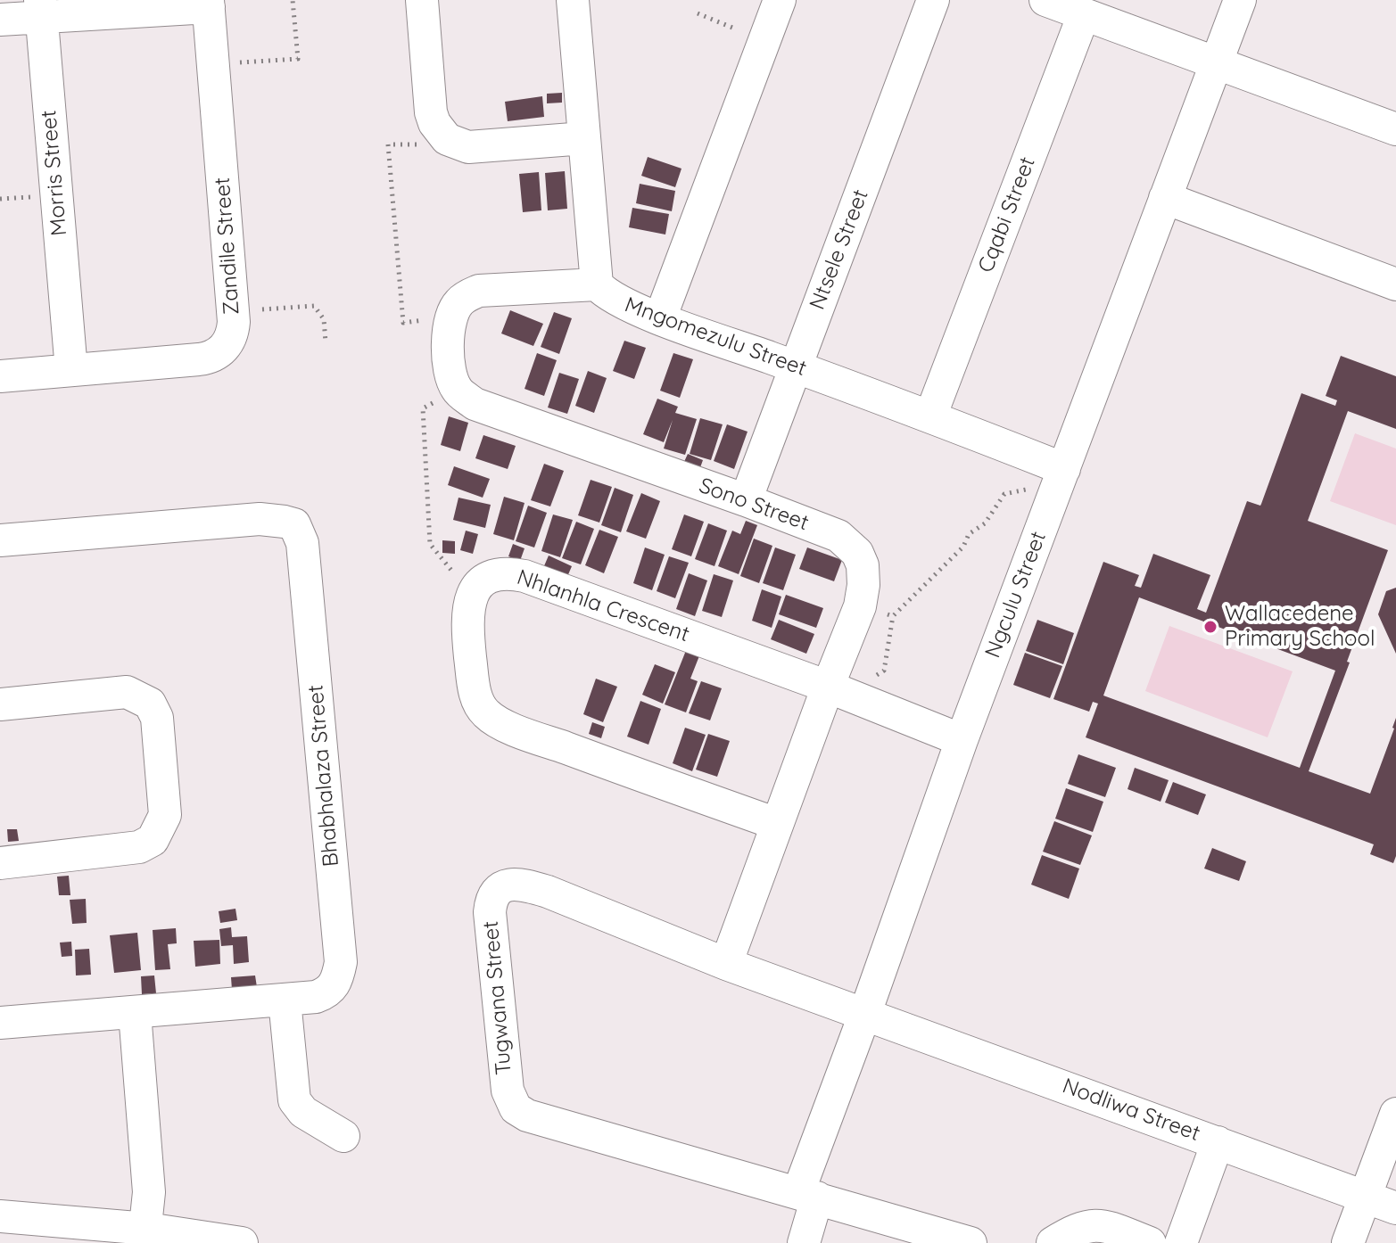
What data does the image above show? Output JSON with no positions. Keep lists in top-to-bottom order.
{
  "streets": {
    "street": [
      "Morris Street",
      "Cqabi Street",
      "Zandile Street",
      "Ntsele Street",
      "Mngomezulu Street",
      "Sono Street",
      "Ngculu Street",
      "Nhlanhla Crescent",
      "Bhabhalaza Street",
      "Tugwana Street",
      "Nodliwa Street"
    ]
  },
  "crossings": [
    ["Morris Street", "Zandile Street"],
    ["Cqabi Street", "Mngomezulu Street"],
    ["Ntsele Street", "Mngomezulu Street"],
    ["Ntsele Street", "Sono Street"],
    ["Mngomezulu Street", "Ngculu Street"],
    ["Sono Street", "Nhlanhla Crescent"],
    ["Sono Street", "Tugwana Street"],
    ["Ngculu Street", "Nhlanhla Crescent"],
    ["Ngculu Street", "Tugwana Street"],
    ["Ngculu Street", "Nodliwa Street"],
    ["Tugwana Street", "Nodliwa Street"]
  ],
  "places": ["Wallacedene Primary School"]
}
